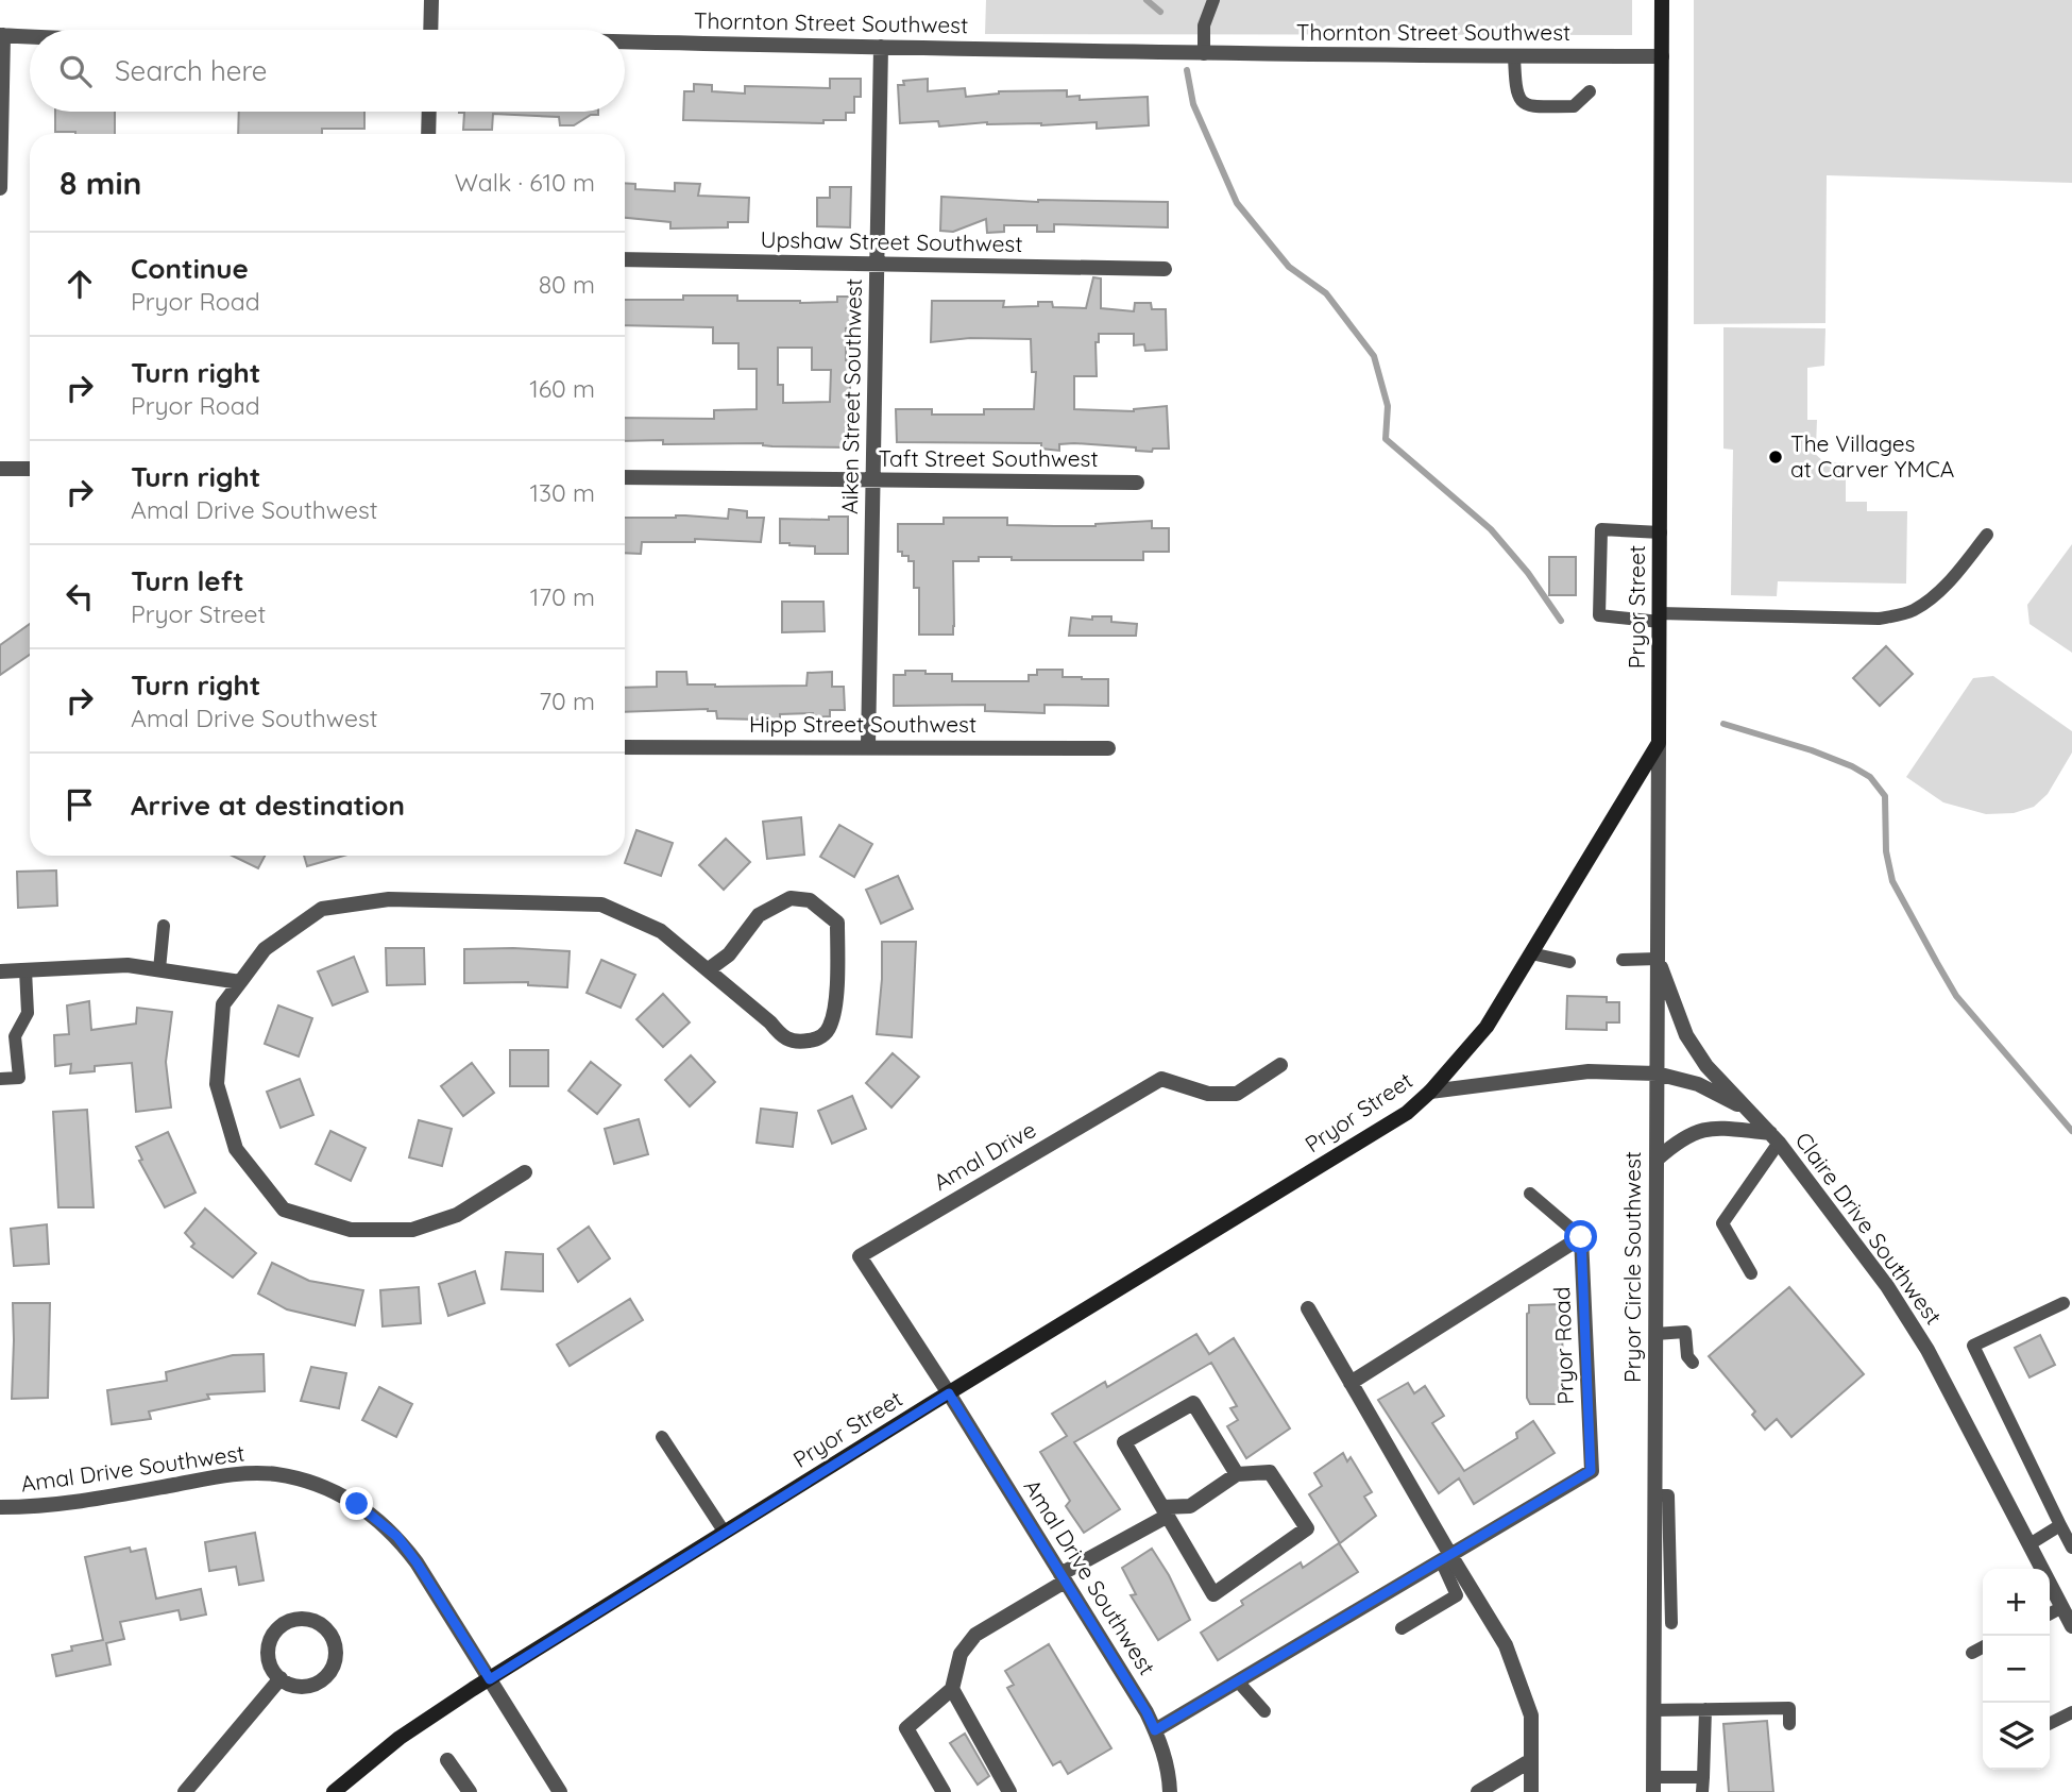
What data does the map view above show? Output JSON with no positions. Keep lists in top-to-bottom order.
{
  "streets": {
    "main road": ["Pryor Street"],
    "street": [
      "Thornton Street Southwest",
      "Upshaw Street Southwest",
      "Aiken Street Southwest",
      "Taft Street Southwest",
      "Hipp Street Southwest",
      "Amal Drive",
      "Claire Drive Southwest",
      "Pryor Circle Southwest",
      "Pryor Road",
      "Amal Drive Southwest"
    ]
  },
  "crossings": [
    ["Thornton Street Southwest", "Aiken Street Southwest"],
    ["Thornton Street Southwest", "Pryor Street"],
    ["Upshaw Street Southwest", "Aiken Street Southwest"],
    ["Aiken Street Southwest", "Taft Street Southwest"],
    ["Aiken Street Southwest", "Hipp Street Southwest"],
    ["Pryor Street", "Amal Drive"],
    ["Pryor Street", "Claire Drive Southwest"],
    ["Pryor Street", "Pryor Circle Southwest"],
    ["Pryor Street", "Amal Drive Southwest"],
    ["Amal Drive", "Amal Drive Southwest"],
    ["Claire Drive Southwest", "Pryor Circle Southwest"],
    ["Pryor Road", "Amal Drive Southwest"]
  ],
  "places": ["The Villages at Carver YMCA"],
  "page": {
    "search": "Search here",
    "heading": ["8 min", "Walk · 610 m"],
    "list": [
      ["Continue", "Pryor Road", "80 m"],
      ["Turn right", "Pryor Road", "160 m"],
      ["Turn right", "Amal Drive Southwest", "130 m"],
      ["Turn left", "Pryor Street", "170 m"],
      ["Turn right", "Amal Drive Southwest", "70 m"],
      "Arrive at destination"
    ],
    "map_buttons": ["+", "−"]
  }
}
